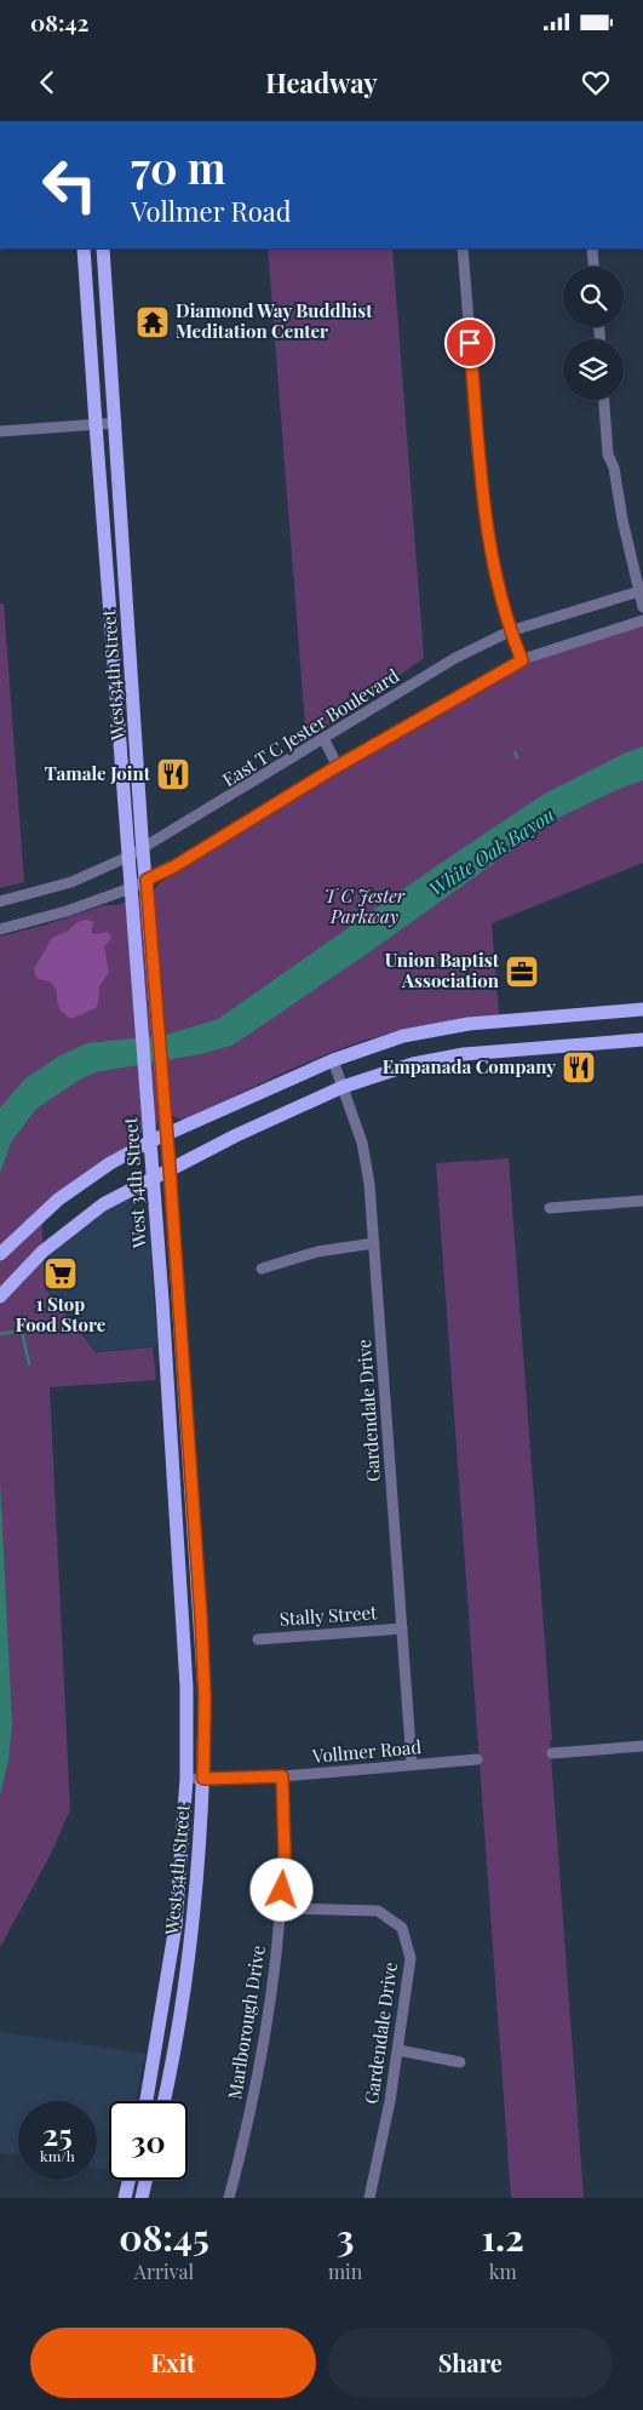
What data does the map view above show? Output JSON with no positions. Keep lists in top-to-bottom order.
{
  "streets": {
    "main road": ["West 34th Street"],
    "street": [
      "East T C Jester Boulevard",
      "Gardendale Drive",
      "Stally Street",
      "Vollmer Road",
      "Marlborough Drive"
    ]
  },
  "crossings": [
    ["West 34th Street", "East T C Jester Boulevard"],
    ["West 34th Street", "Vollmer Road"],
    ["Gardendale Drive", "Stally Street"],
    ["Gardendale Drive", "Vollmer Road"],
    ["Gardendale Drive", "Marlborough Drive"],
    ["Vollmer Road", "Marlborough Drive"]
  ],
  "water": ["White Oak Bayou"],
  "parks": ["T C Jester Parkway"],
  "places": {
    "temple": ["Diamond Way Buddhist Meditation Center"],
    "restaurant": ["Tamale Joint", "Empanada Company"],
    "office": ["Union Baptist Association"],
    "supermarket": ["1 Stop Food Store"]
  },
  "page": {
    "status": "08:42",
    "header": "Headway",
    "turn": ["70 m", "Vollmer Road"],
    "speed": "25 km/h",
    "limit": "30",
    "eta": [
      "08:45",
      "Arrival",
      "3",
      "min",
      "1.2",
      "km"
    ],
    "buttons": ["Exit", "Share"]
  }
}
